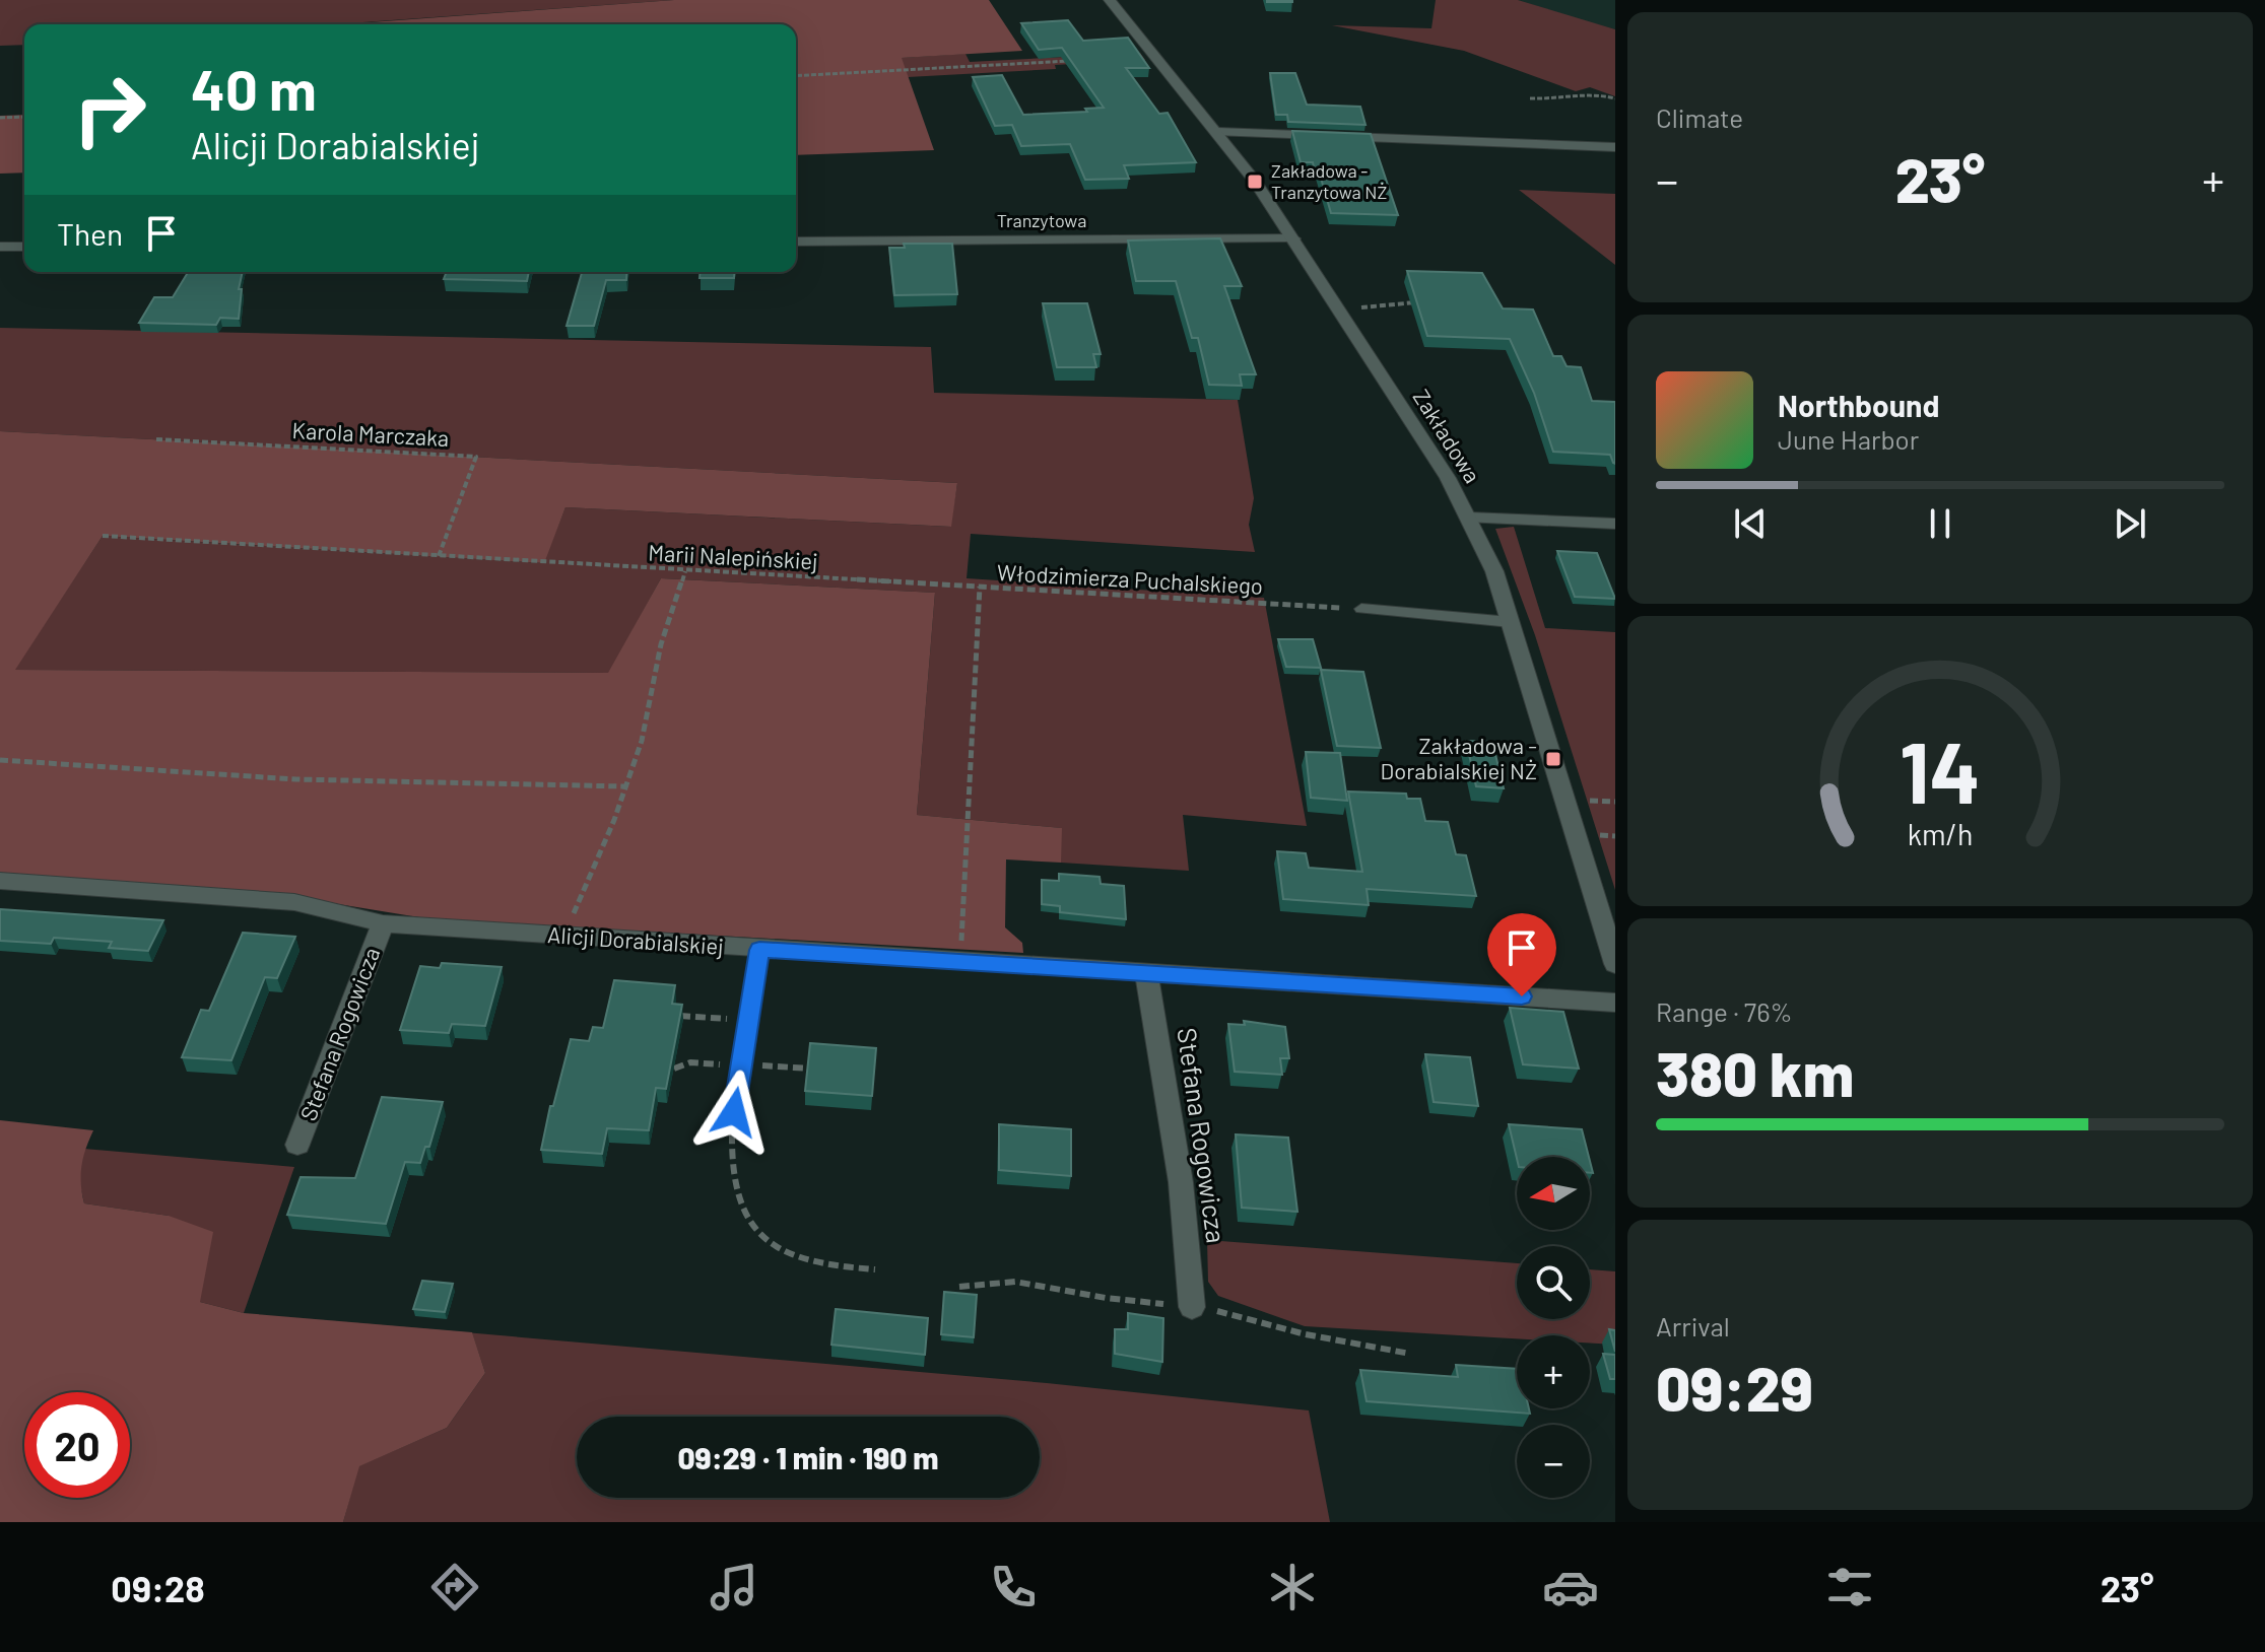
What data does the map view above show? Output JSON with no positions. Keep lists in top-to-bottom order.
{
  "streets": {
    "street": [
      "Tranzytowa",
      "Zakładowa",
      "Alicji Dorabialskiej",
      "Stefana Rogowicza"
    ],
    "path": ["Karola Marczaka", "Marii Nalepińskiej", "Włodzimierza Puchalskiego"]
  },
  "crossings": [
    ["Tranzytowa", "Zakładowa"],
    ["Karola Marczaka", "Marii Nalepińskiej"],
    ["Marii Nalepińskiej", "Włodzimierza Puchalskiego"],
    ["Włodzimierza Puchalskiego", "Alicji Dorabialskiej"],
    ["Alicji Dorabialskiej", "Stefana Rogowicza"]
  ],
  "places": {
    "transit": ["Zakładowa - Tranzytowa NŻ", "Zakładowa - Dorabialskiej NŻ"]
  },
  "north": "left",
  "page": {
    "tile": [
      "Climate",
      ["Range · 76%", "380 km"],
      ["Arrival", "09:29"]
    ],
    "turn": ["40 m", "Alicji Dorabialskiej"],
    "heat": ["−", "23°", "+"],
    "then": "Then",
    "song": ["Northbound", "June Harbor"],
    "map_buttons": ["+", "−"],
    "limit": "20",
    "trip": "09:29 · 1 min · 190 m",
    "tabs": ["09:28", "23°"],
    "gauge": ["14", "km/h"]
  }
}
